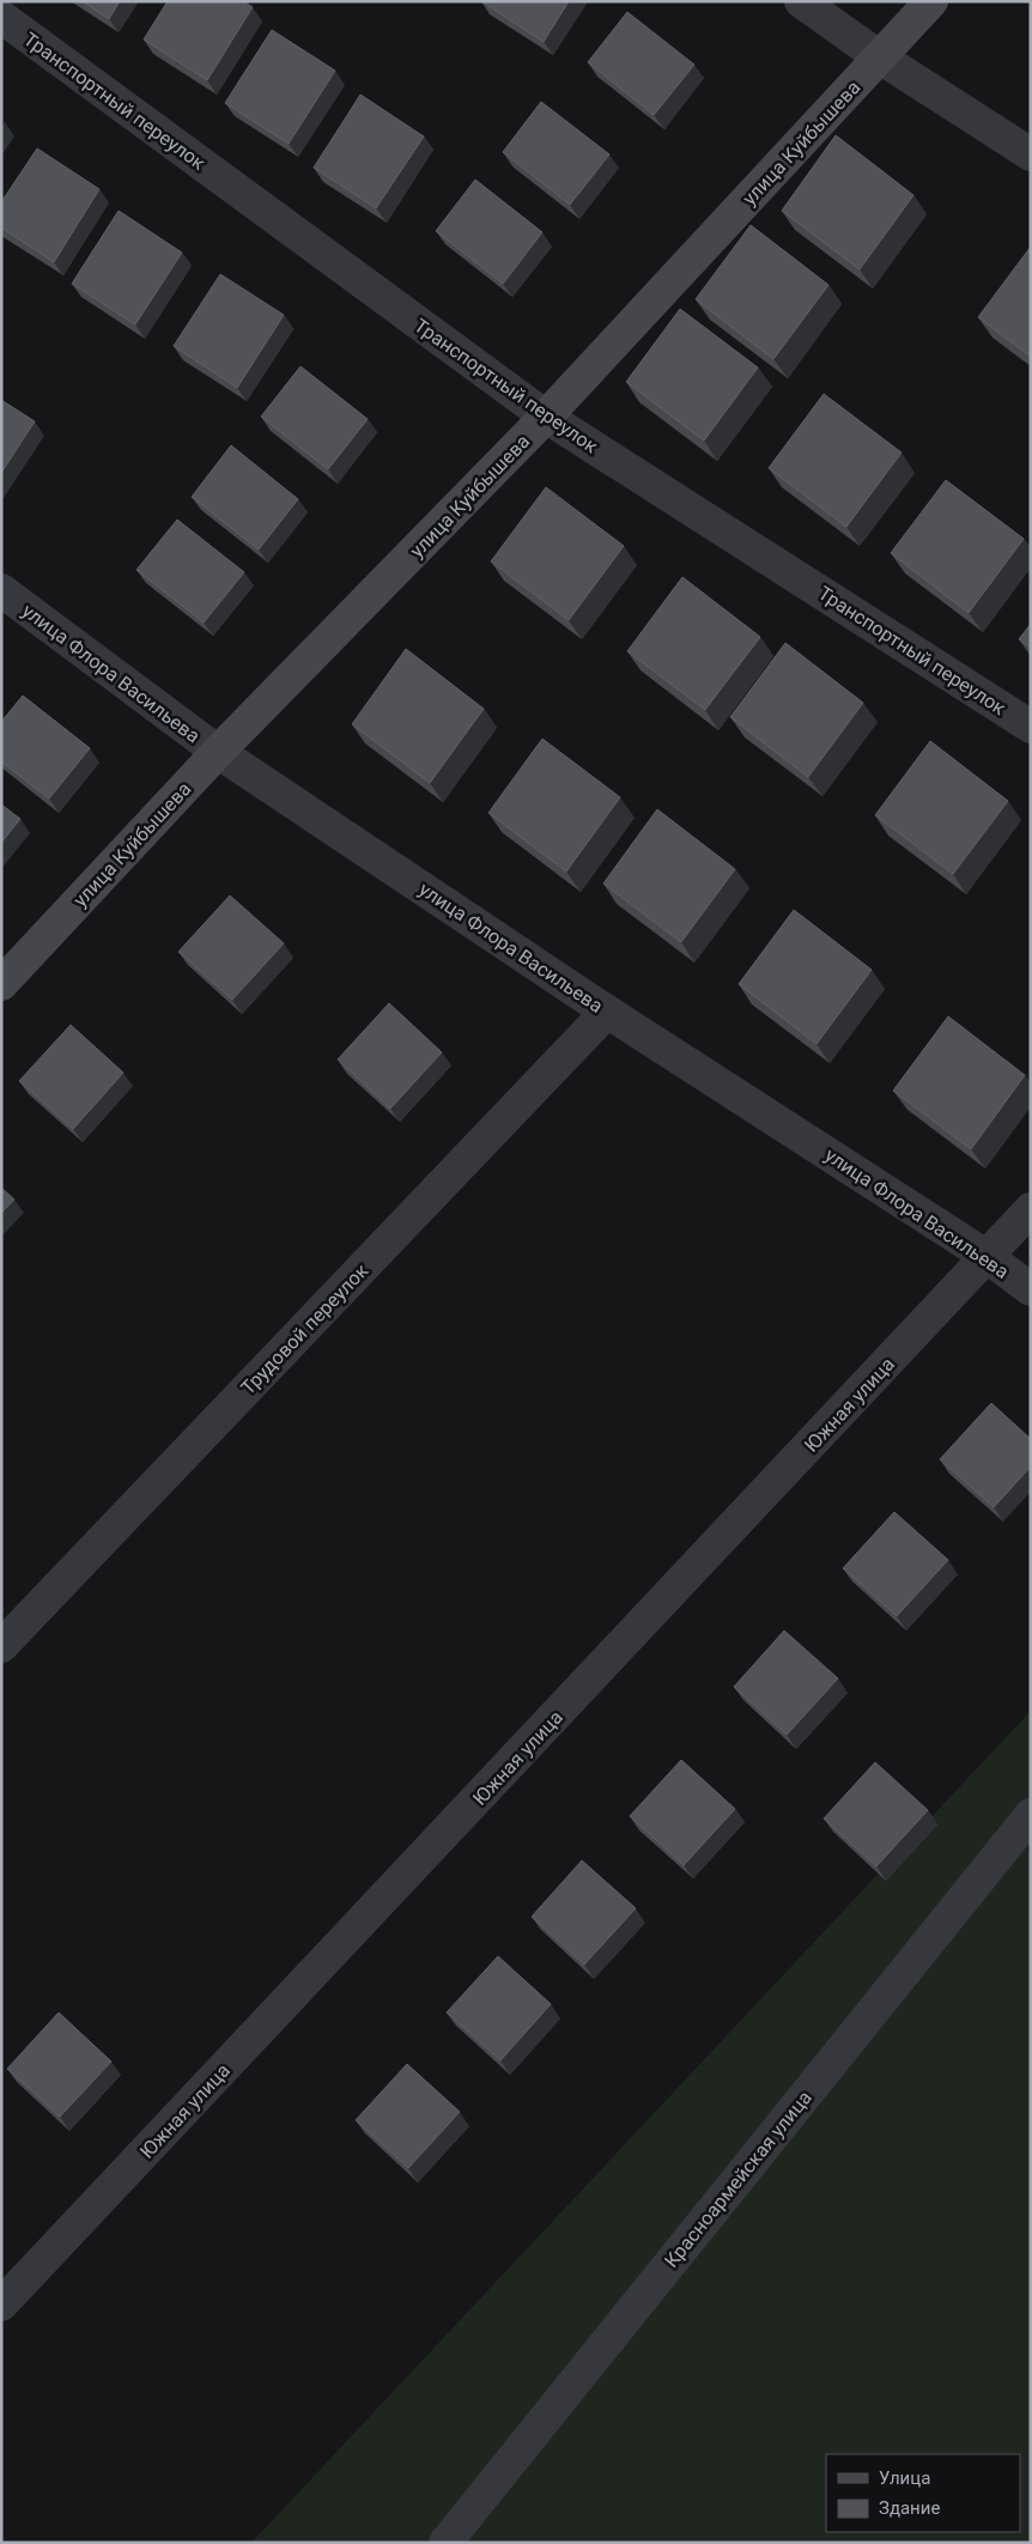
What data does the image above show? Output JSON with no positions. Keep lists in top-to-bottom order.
{
  "streets": {
    "street": [
      "Транспортный переулок",
      "улица Куйбышева",
      "улица Флора Васильева",
      "Трудовой переулок",
      "Южная улица",
      "Красноармейская улица"
    ]
  },
  "crossings": [
    ["Транспортный переулок", "улица Куйбышева"],
    ["улица Куйбышева", "улица Флора Васильева"],
    ["улица Флора Васильева", "Трудовой переулок"],
    ["улица Флора Васильева", "Южная улица"]
  ],
  "legend": ["Улица", "Здание"]
}
